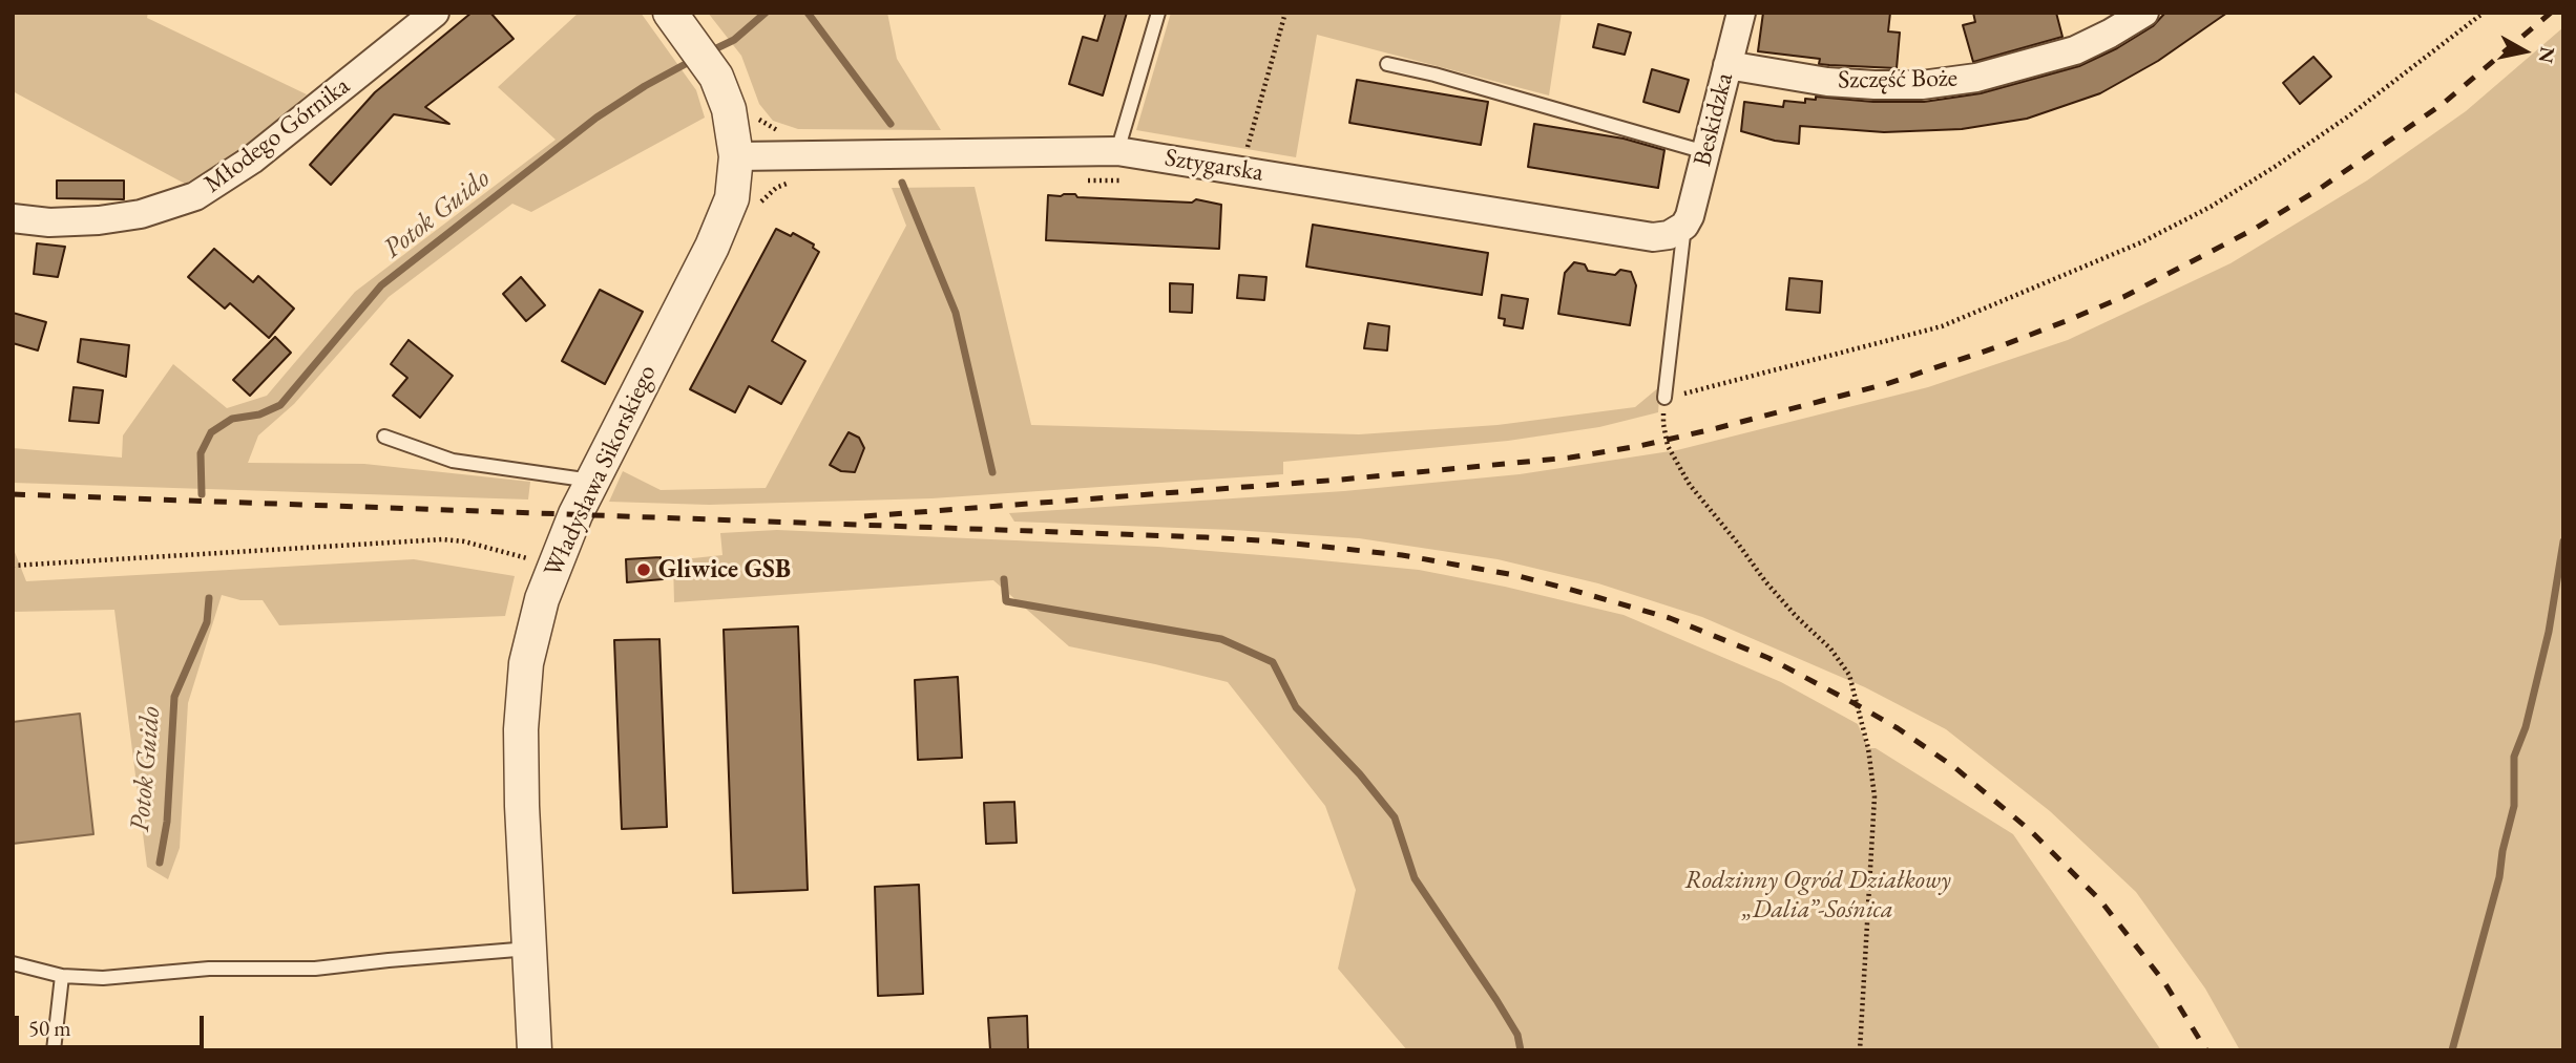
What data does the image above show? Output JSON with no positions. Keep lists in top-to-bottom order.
{
  "streets": {
    "street": [
      "Szczęść Boże",
      "Beskidzka",
      "Młodego Górnika",
      "Sztygarska",
      "Władysława Sikorskiego"
    ]
  },
  "crossings": [
    ["Szczęść Boże", "Beskidzka"],
    ["Beskidzka", "Sztygarska"],
    ["Sztygarska", "Władysława Sikorskiego"]
  ],
  "water": ["Potok Guido"],
  "parks": ["Rodzinny Ogród Działkowy „Dalia”-Sośnica"],
  "places": ["Gliwice GSB"],
  "scale_bar": "50 m",
  "north": "right"
}
